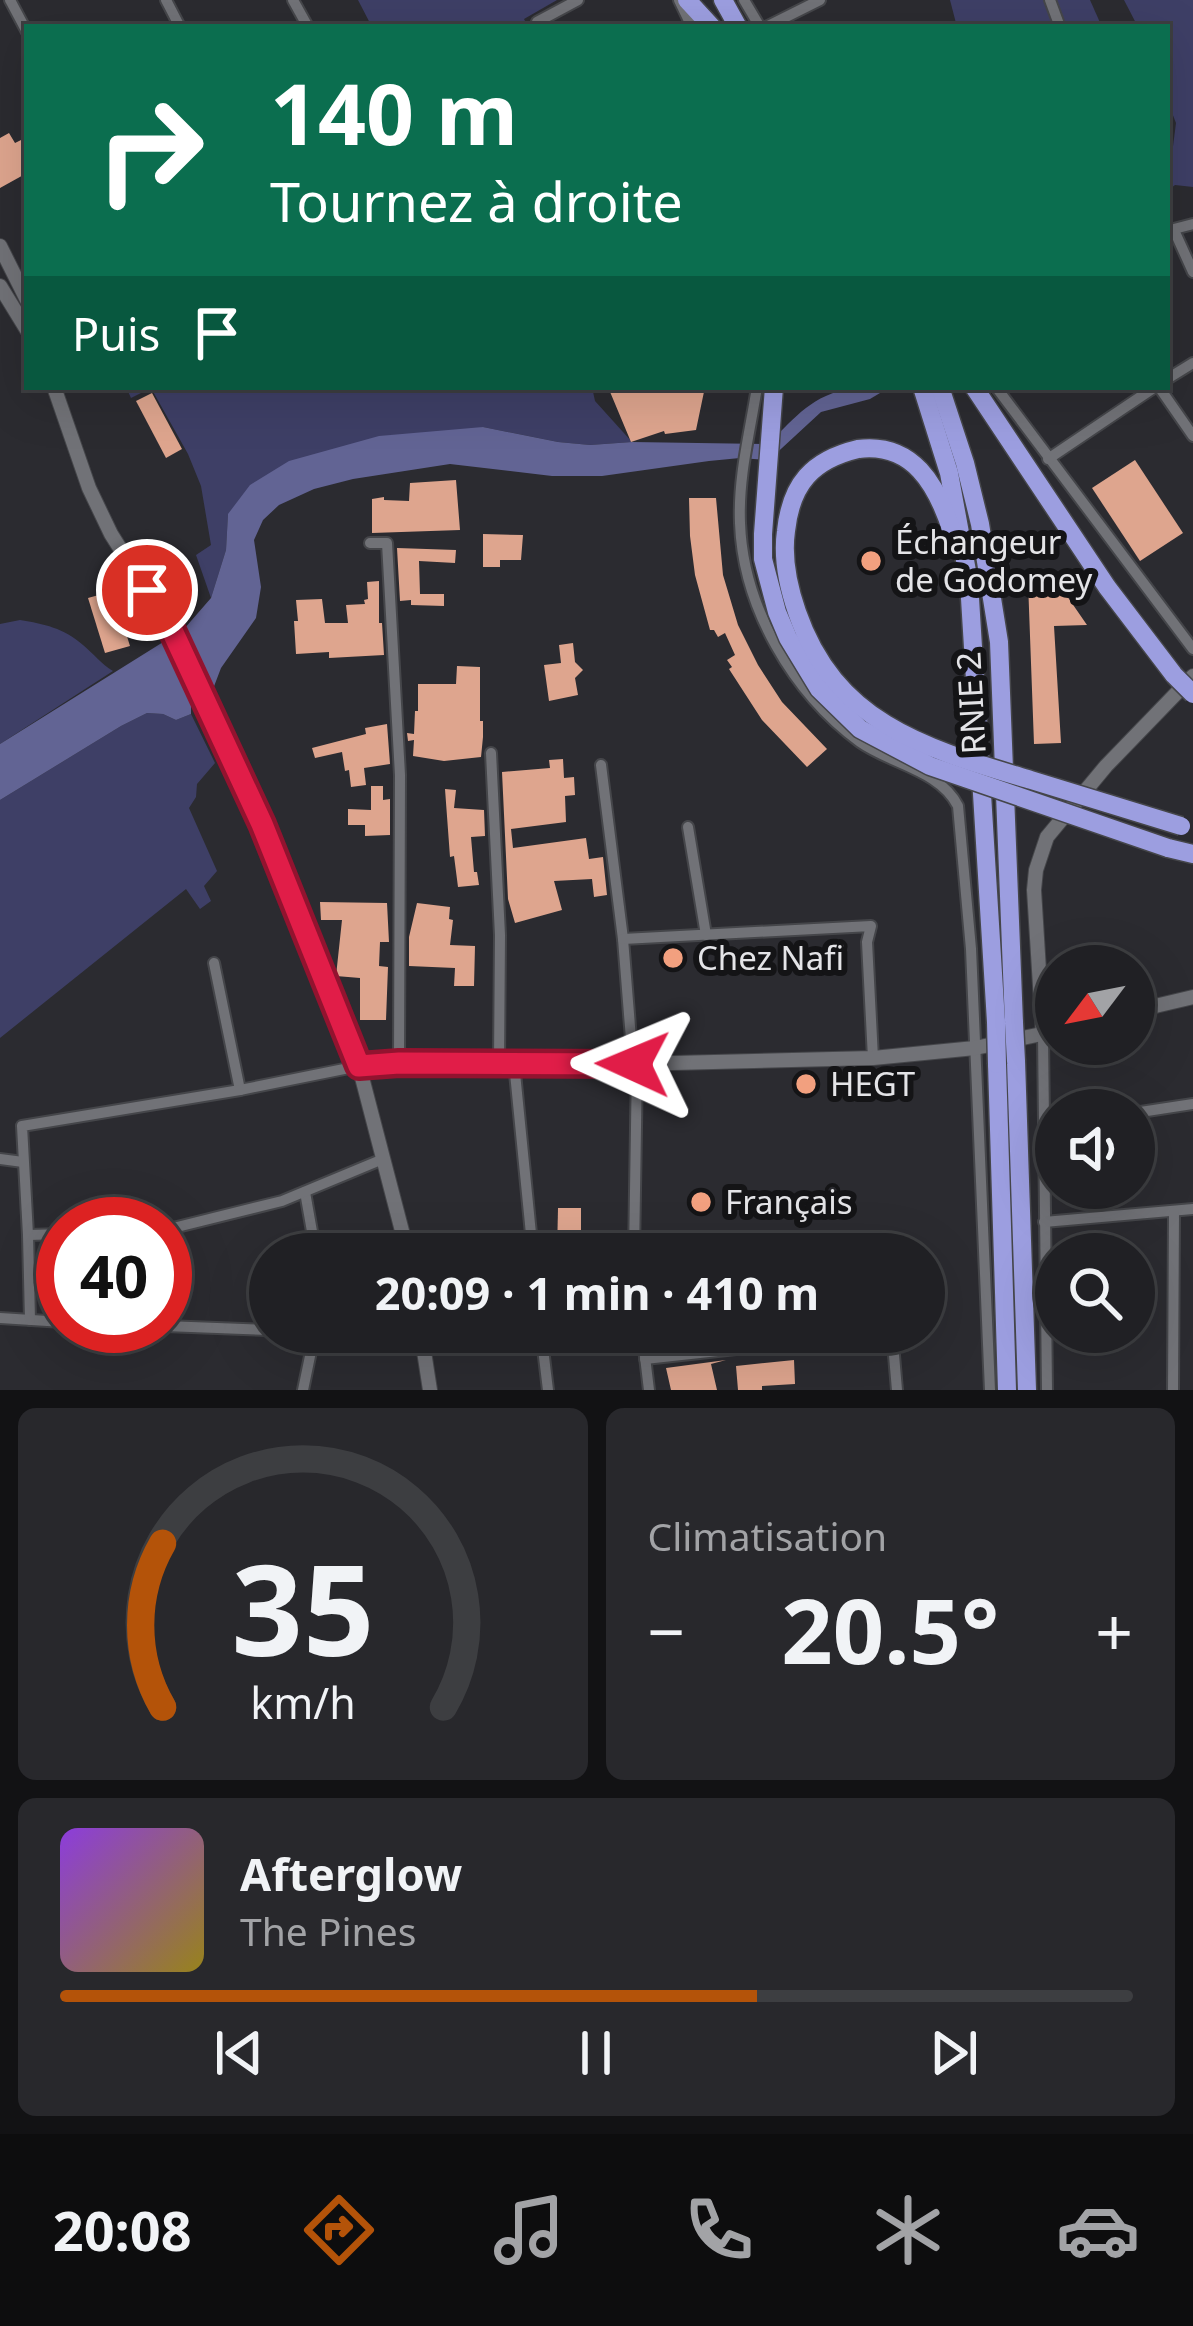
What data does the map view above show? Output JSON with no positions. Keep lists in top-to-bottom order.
{
  "streets": {
    "highway": ["RNIE 2"]
  },
  "places": [
    "Échangeur de Godomey",
    "Chez Nafi",
    "HEGT",
    "Français"
  ],
  "north": "bottom left",
  "page": {
    "turn": ["140 m", "Tournez à droite"],
    "then": "Puis",
    "limit": "40",
    "trip": "20:09 · 1 min · 410 m",
    "tile": "Climatisation",
    "heat": ["−", "20.5°", "+"],
    "song": ["Afterglow", "The Pines"],
    "tabs": "20:08",
    "gauge": ["35", "km/h"]
  }
}
